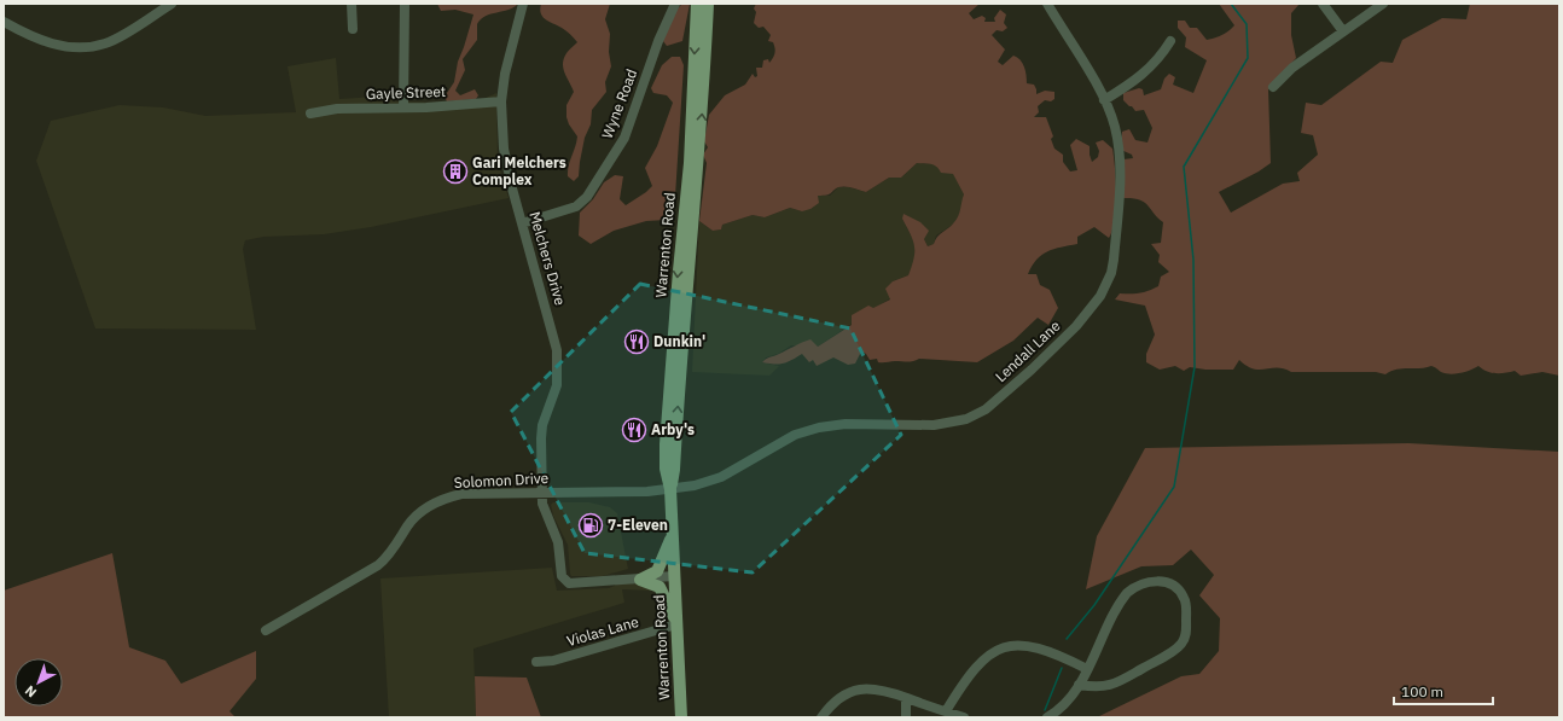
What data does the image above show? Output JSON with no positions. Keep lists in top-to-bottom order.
{
  "streets": {
    "main road": ["Warrenton Road"],
    "street": [
      "Gayle Street",
      "Wyne Road",
      "Melchers Drive",
      "Lendall Lane",
      "Solomon Drive",
      "Violas Lane"
    ]
  },
  "crossings": [
    ["Gayle Street", "Melchers Drive"],
    ["Wyne Road", "Melchers Drive"],
    ["Warrenton Road", "Lendall Lane"],
    ["Warrenton Road", "Solomon Drive"],
    ["Warrenton Road", "Violas Lane"],
    ["Melchers Drive", "Solomon Drive"],
    ["Lendall Lane", "Solomon Drive"]
  ],
  "places": {
    "building": ["Gari Melchers Complex"],
    "restaurant": ["Dunkin'", "Arby's"],
    "fuel station": ["7-Eleven"]
  },
  "scale_bar": "100 m",
  "north": "bottom left"
}
